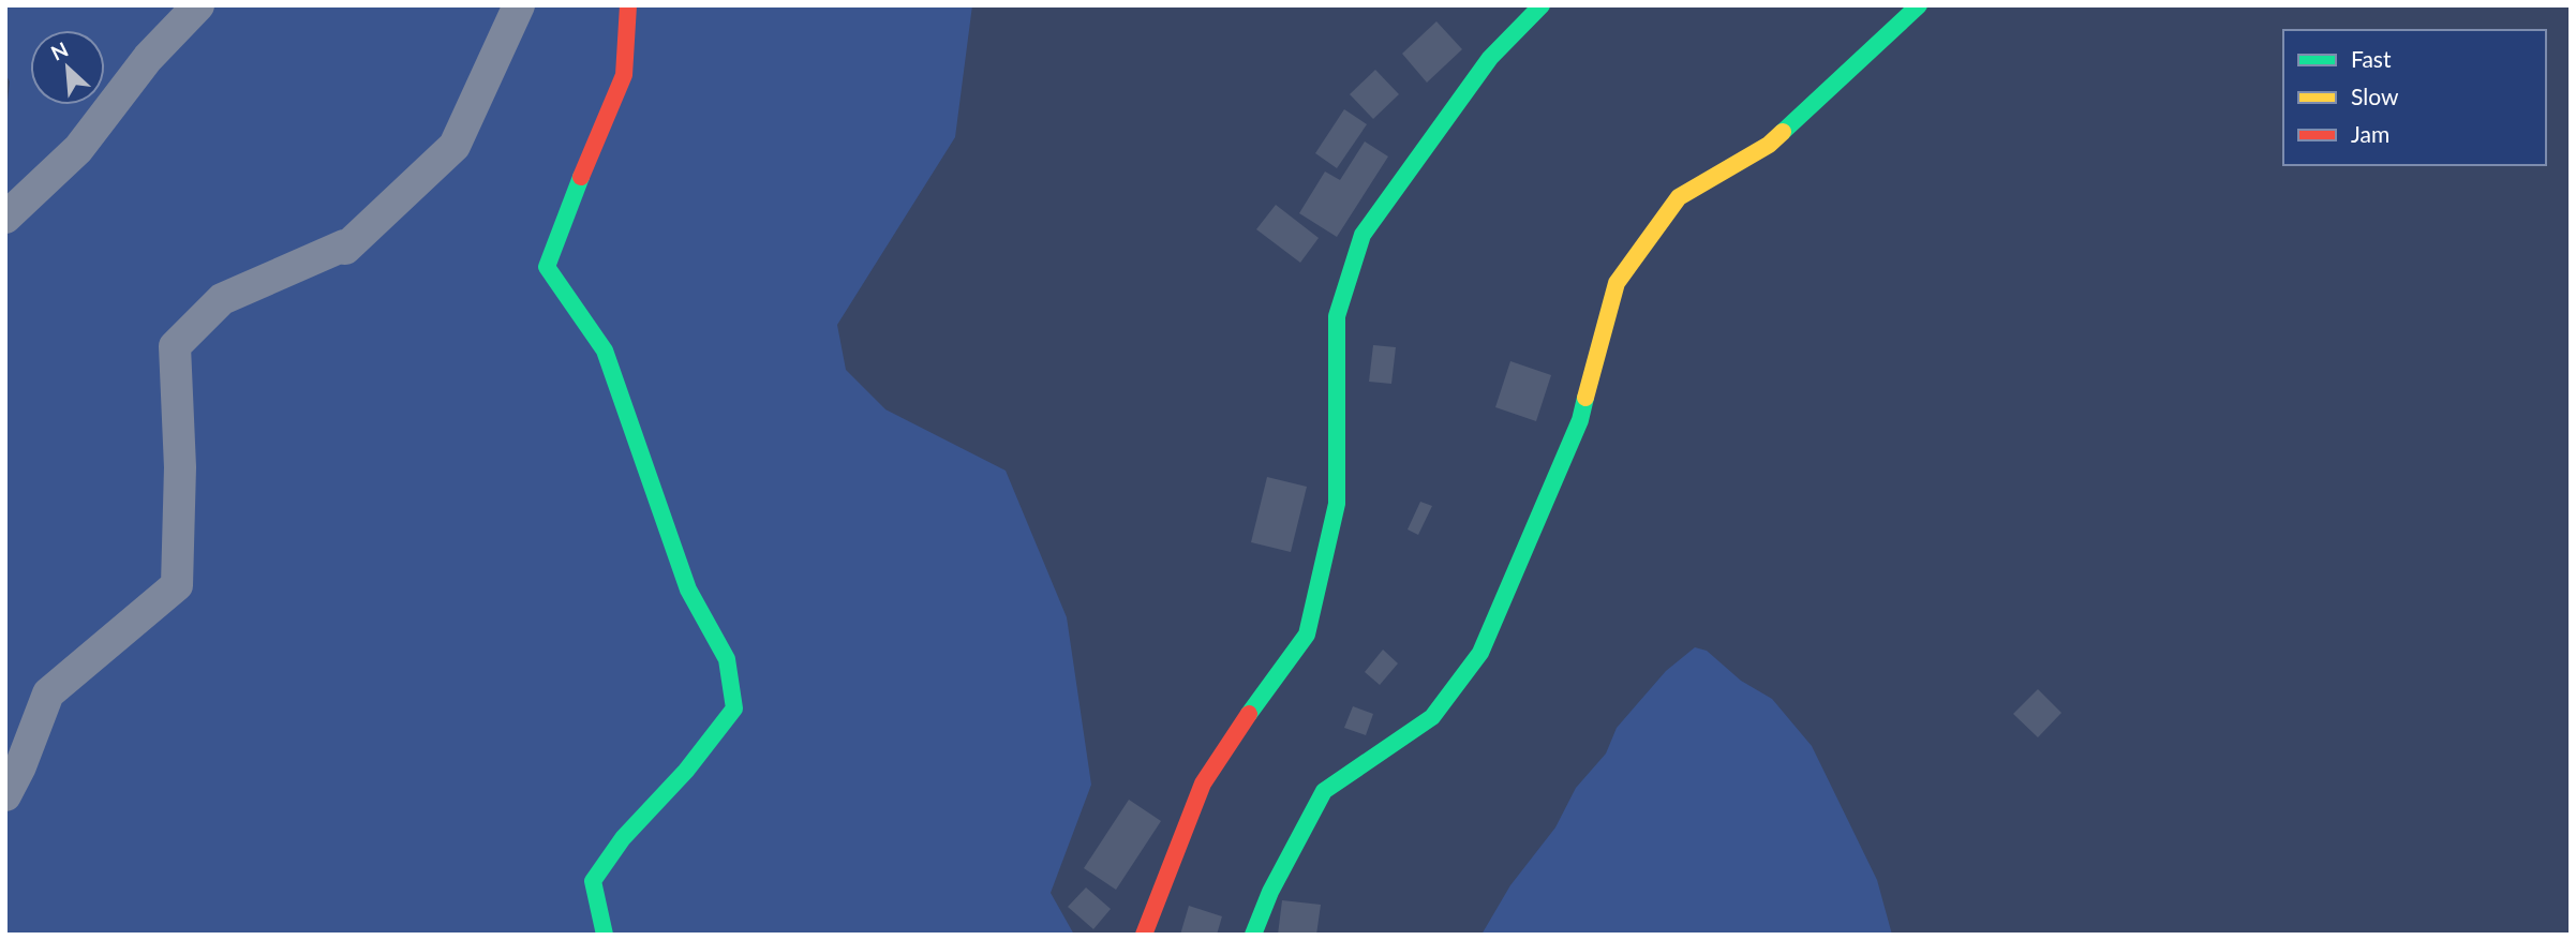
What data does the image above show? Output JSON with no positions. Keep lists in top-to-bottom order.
{
  "legend": ["Fast", "Slow", "Jam"],
  "north": "top left"
}
